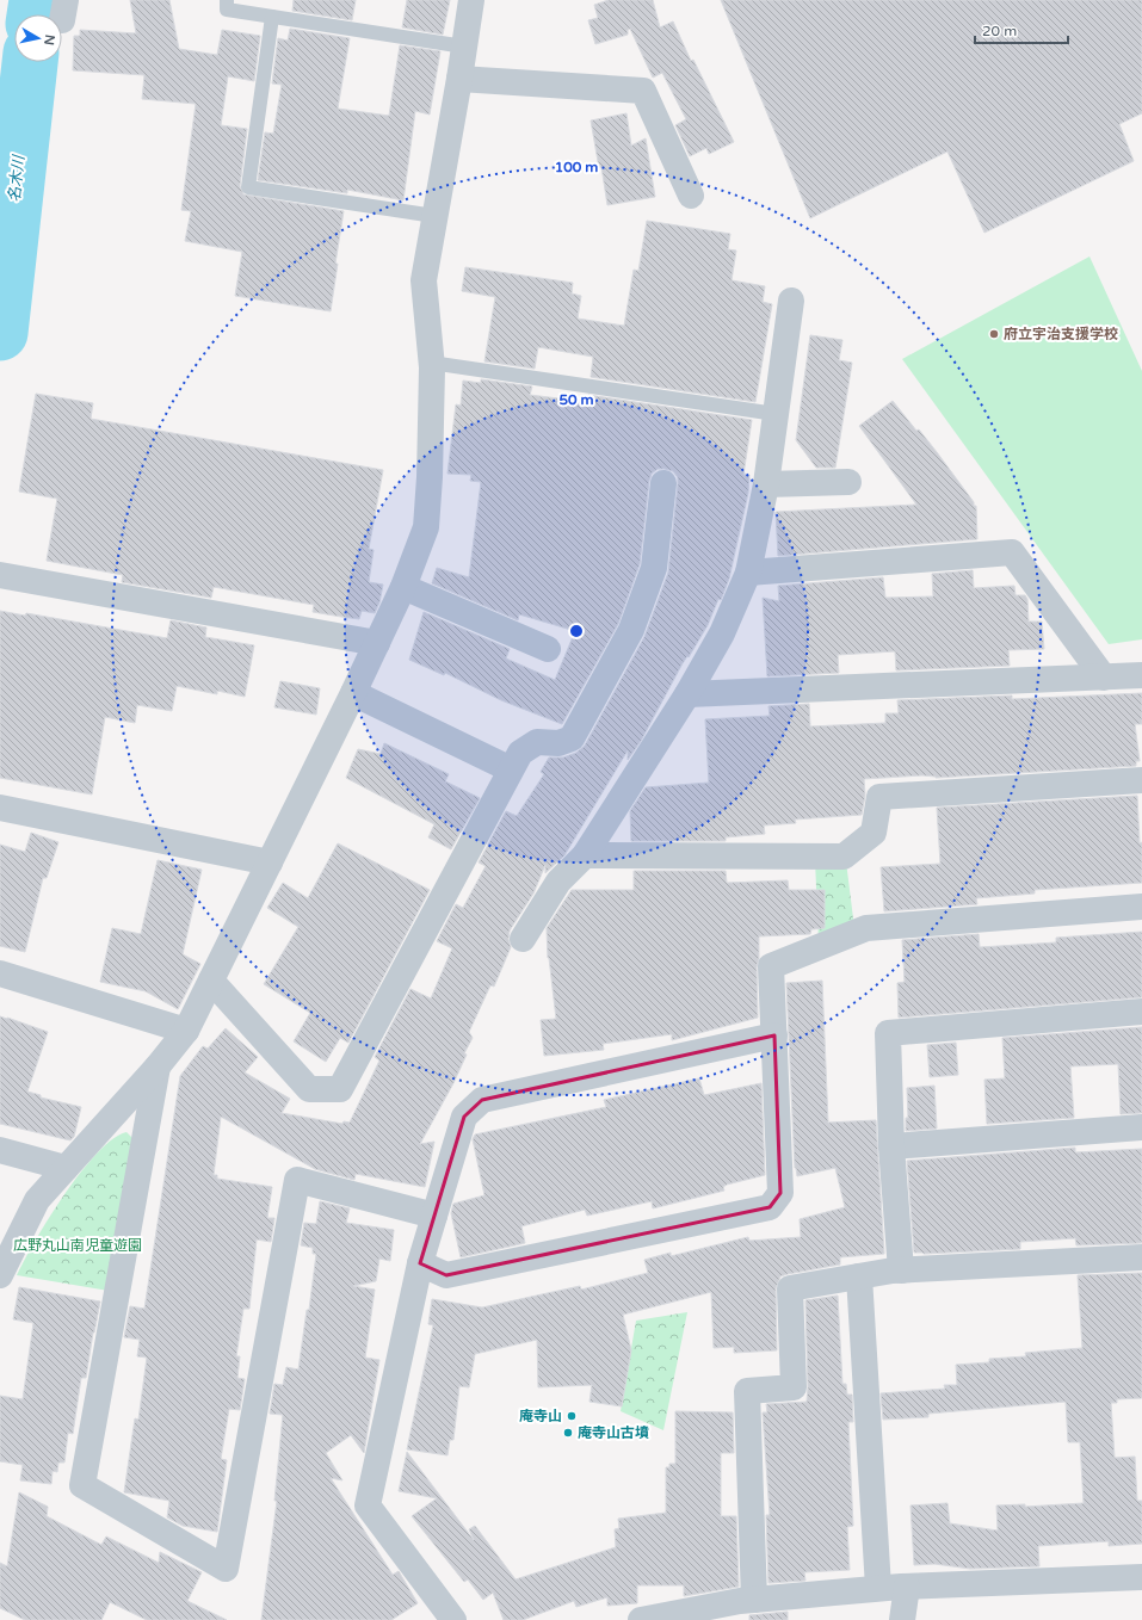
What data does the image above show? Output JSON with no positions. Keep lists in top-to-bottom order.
{
  "water": ["名木川"],
  "parks": ["広野丸山南児童遊園"],
  "places": ["府立宇治支援学校", "庵寺山", "庵寺山古墳"],
  "scale_bar": "20 m",
  "north": "right",
  "rings": ["100 m", "50 m"]
}
